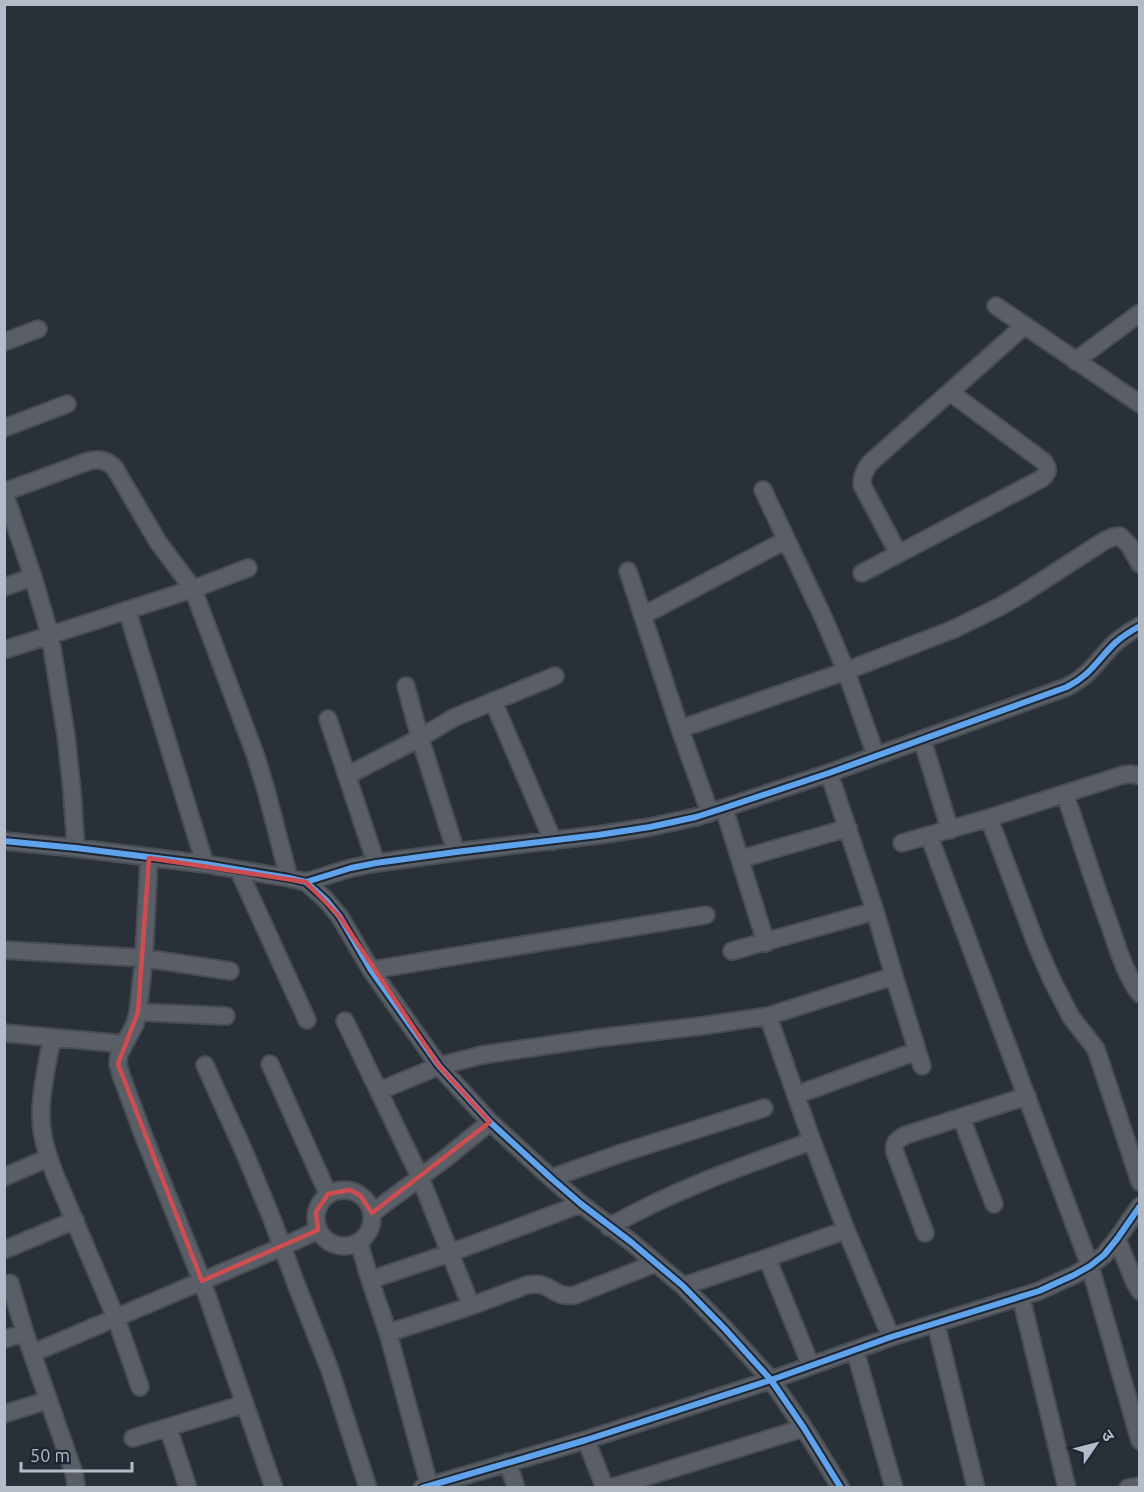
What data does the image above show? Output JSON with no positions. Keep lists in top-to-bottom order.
{
  "scale_bar": "50 m",
  "north": "top right"
}
